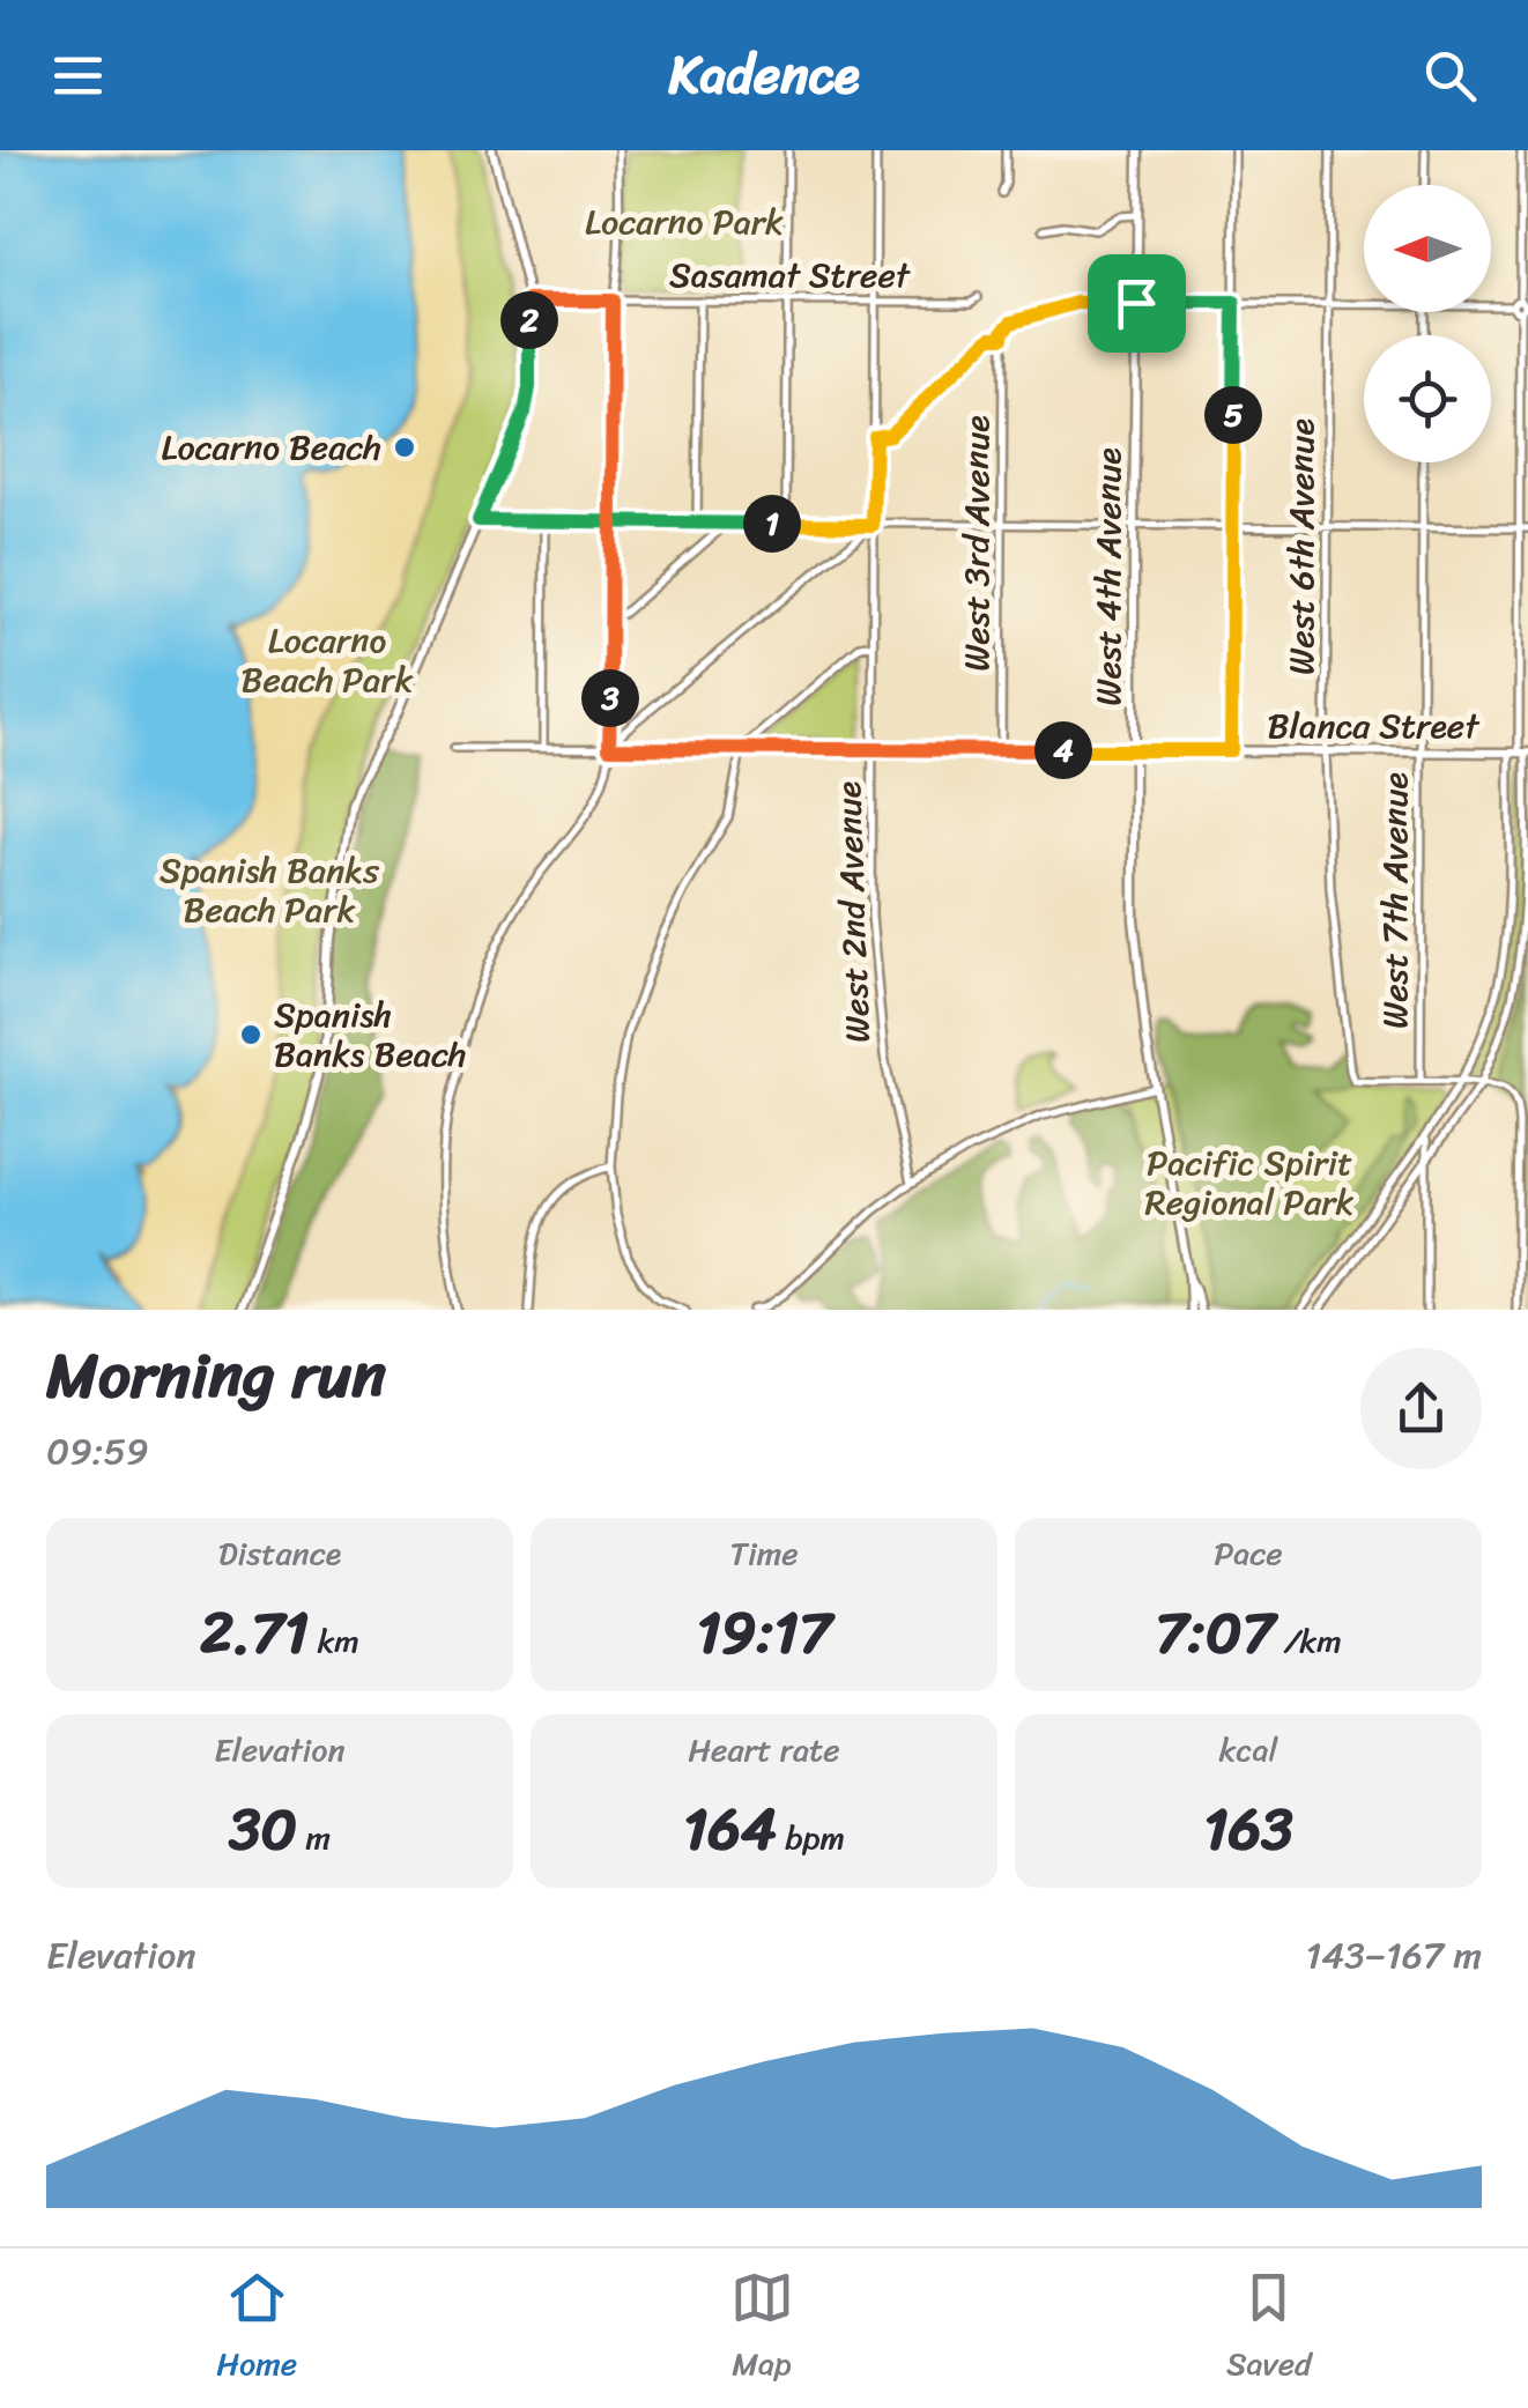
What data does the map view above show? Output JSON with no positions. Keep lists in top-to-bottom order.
{
  "streets": {
    "main road": ["West 4th Avenue", "Blanca Street"],
    "street": [
      "Sasamat Street",
      "West 3rd Avenue",
      "West 6th Avenue",
      "West 7th Avenue",
      "West 2nd Avenue"
    ]
  },
  "crossings": [
    ["Sasamat Street", "West 2nd Avenue"],
    ["West 3rd Avenue", "Blanca Street"],
    ["West 6th Avenue", "Blanca Street"],
    ["West 6th Avenue", "West 7th Avenue"],
    ["West 4th Avenue", "Blanca Street"],
    ["Blanca Street", "West 7th Avenue"],
    ["Blanca Street", "West 2nd Avenue"]
  ],
  "parks": [
    "Locarno Park",
    "Locarno Beach Park",
    "Spanish Banks Beach Park",
    "Pacific Spirit Regional Park"
  ],
  "places": ["Locarno Beach", "Spanish Banks Beach"],
  "north": "left",
  "page": {
    "header": "Kadence",
    "pins": [
      "2",
      "5",
      "1",
      "3",
      "4"
    ],
    "heading": ["Morning run", "09:59"],
    "stats": [
      ["Distance", "2.71 km"],
      ["Time", "19:17"],
      ["Pace", "7:07 /km"],
      ["Elevation", "30 m"],
      ["Heart rate", "164 bpm"],
      ["kcal", "163"]
    ],
    "chart": ["Elevation", "143–167 m"],
    "tabs": ["Home", "Map", "Saved"]
  }
}
